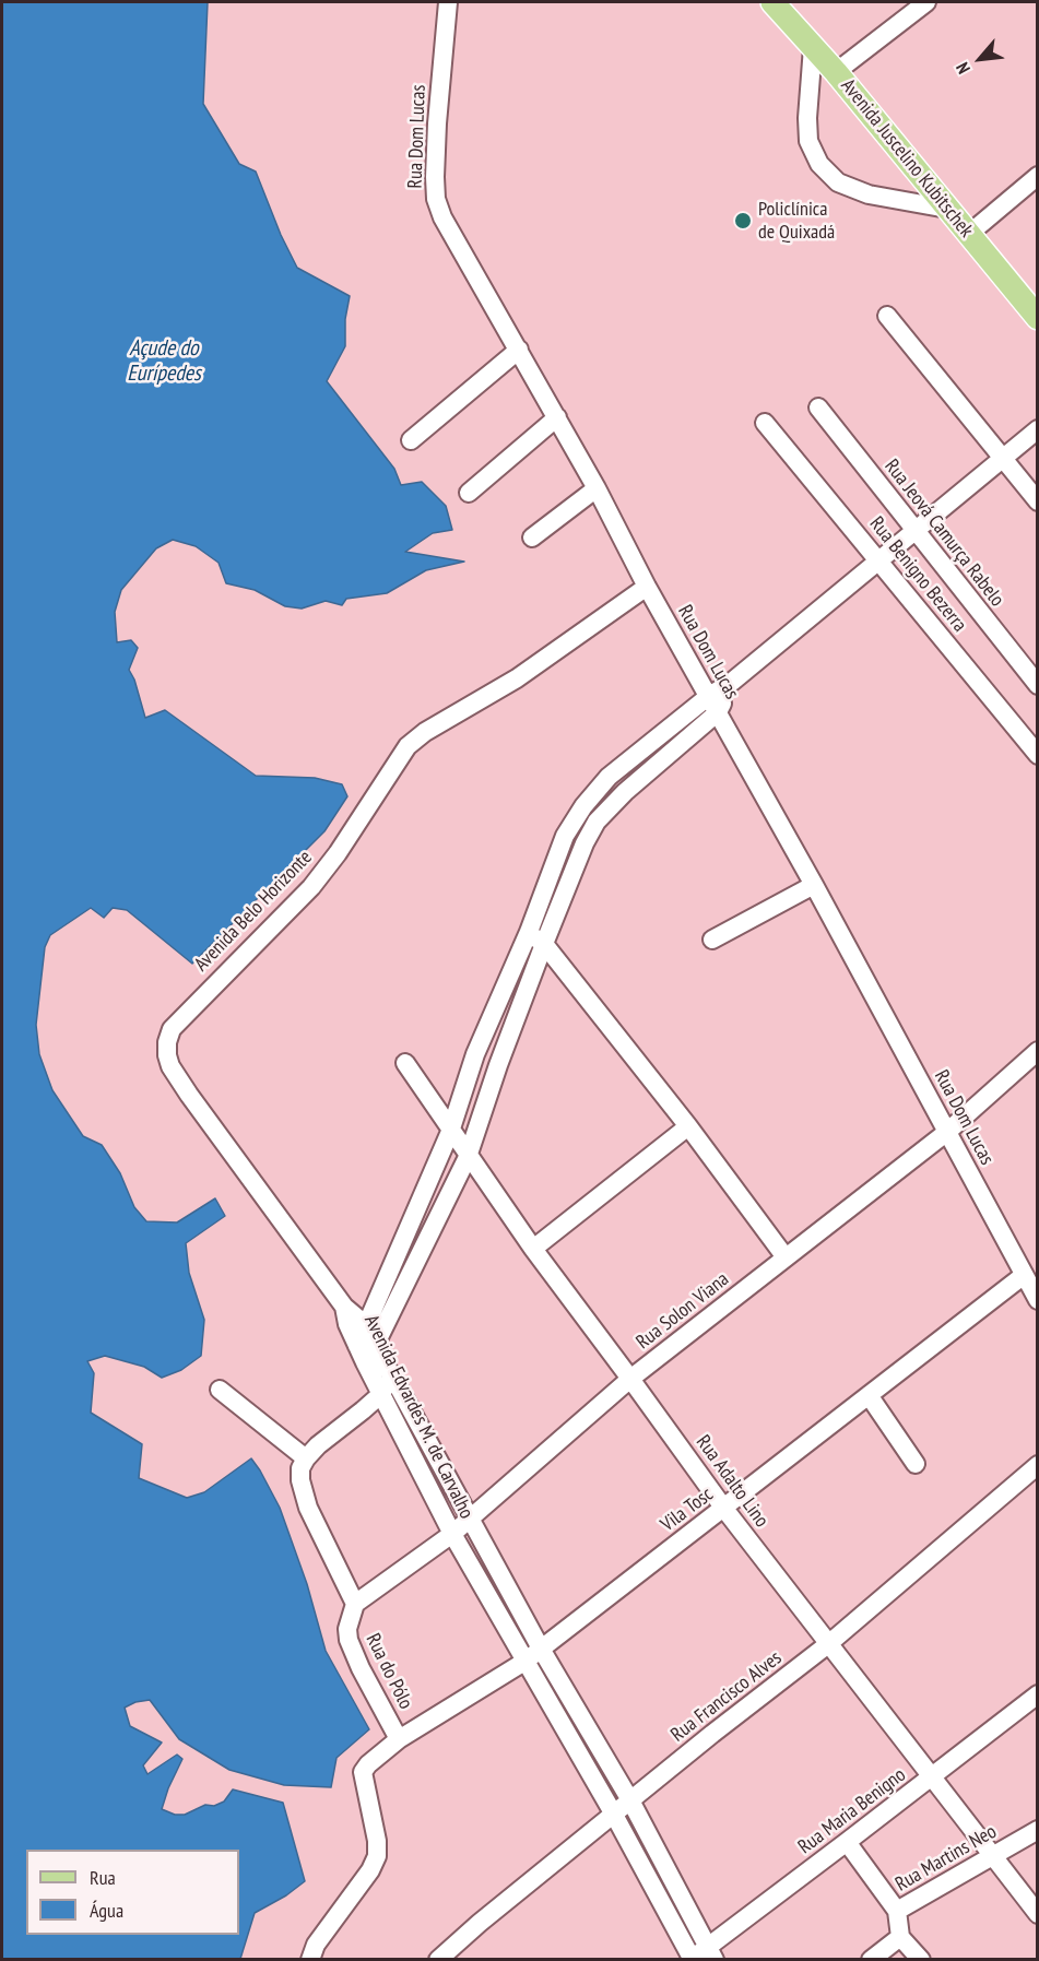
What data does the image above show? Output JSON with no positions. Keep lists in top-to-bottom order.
{
  "streets": {
    "main road": ["Avenida Juscelino Kubitschek"],
    "street": [
      "Rua Dom Lucas",
      "Rua Jeová Camurça Rabelo",
      "Rua Benigno Bezerra",
      "Avenida Belo Horizonte",
      "Rua Solon Viana",
      "Avenida Edvardes M. de Carvalho",
      "Rua Adalto Lino",
      "Vila Tosc",
      "Rua do Pólo",
      "Rua Francisco Alves",
      "Rua Maria Benigno",
      "Rua Martins Neo"
    ]
  },
  "crossings": [
    ["Rua Dom Lucas", "Avenida Belo Horizonte"],
    ["Rua Dom Lucas", "Rua Solon Viana"],
    ["Rua Dom Lucas", "Vila Tosc"],
    ["Avenida Belo Horizonte", "Avenida Edvardes M. de Carvalho"],
    ["Rua Solon Viana", "Avenida Edvardes M. de Carvalho"],
    ["Rua Solon Viana", "Rua Adalto Lino"],
    ["Rua Solon Viana", "Rua do Pólo"],
    ["Avenida Edvardes M. de Carvalho", "Vila Tosc"],
    ["Avenida Edvardes M. de Carvalho", "Rua Francisco Alves"],
    ["Avenida Edvardes M. de Carvalho", "Rua Maria Benigno"],
    ["Rua Adalto Lino", "Vila Tosc"],
    ["Rua Adalto Lino", "Rua Francisco Alves"],
    ["Rua Adalto Lino", "Rua Maria Benigno"],
    ["Rua Adalto Lino", "Rua Martins Neo"],
    ["Vila Tosc", "Rua do Pólo"]
  ],
  "water": ["Açude do Eurípedes"],
  "places": ["Policlínica de Quixadá"],
  "legend": ["Rua", "Água"],
  "north": "bottom left"
}
